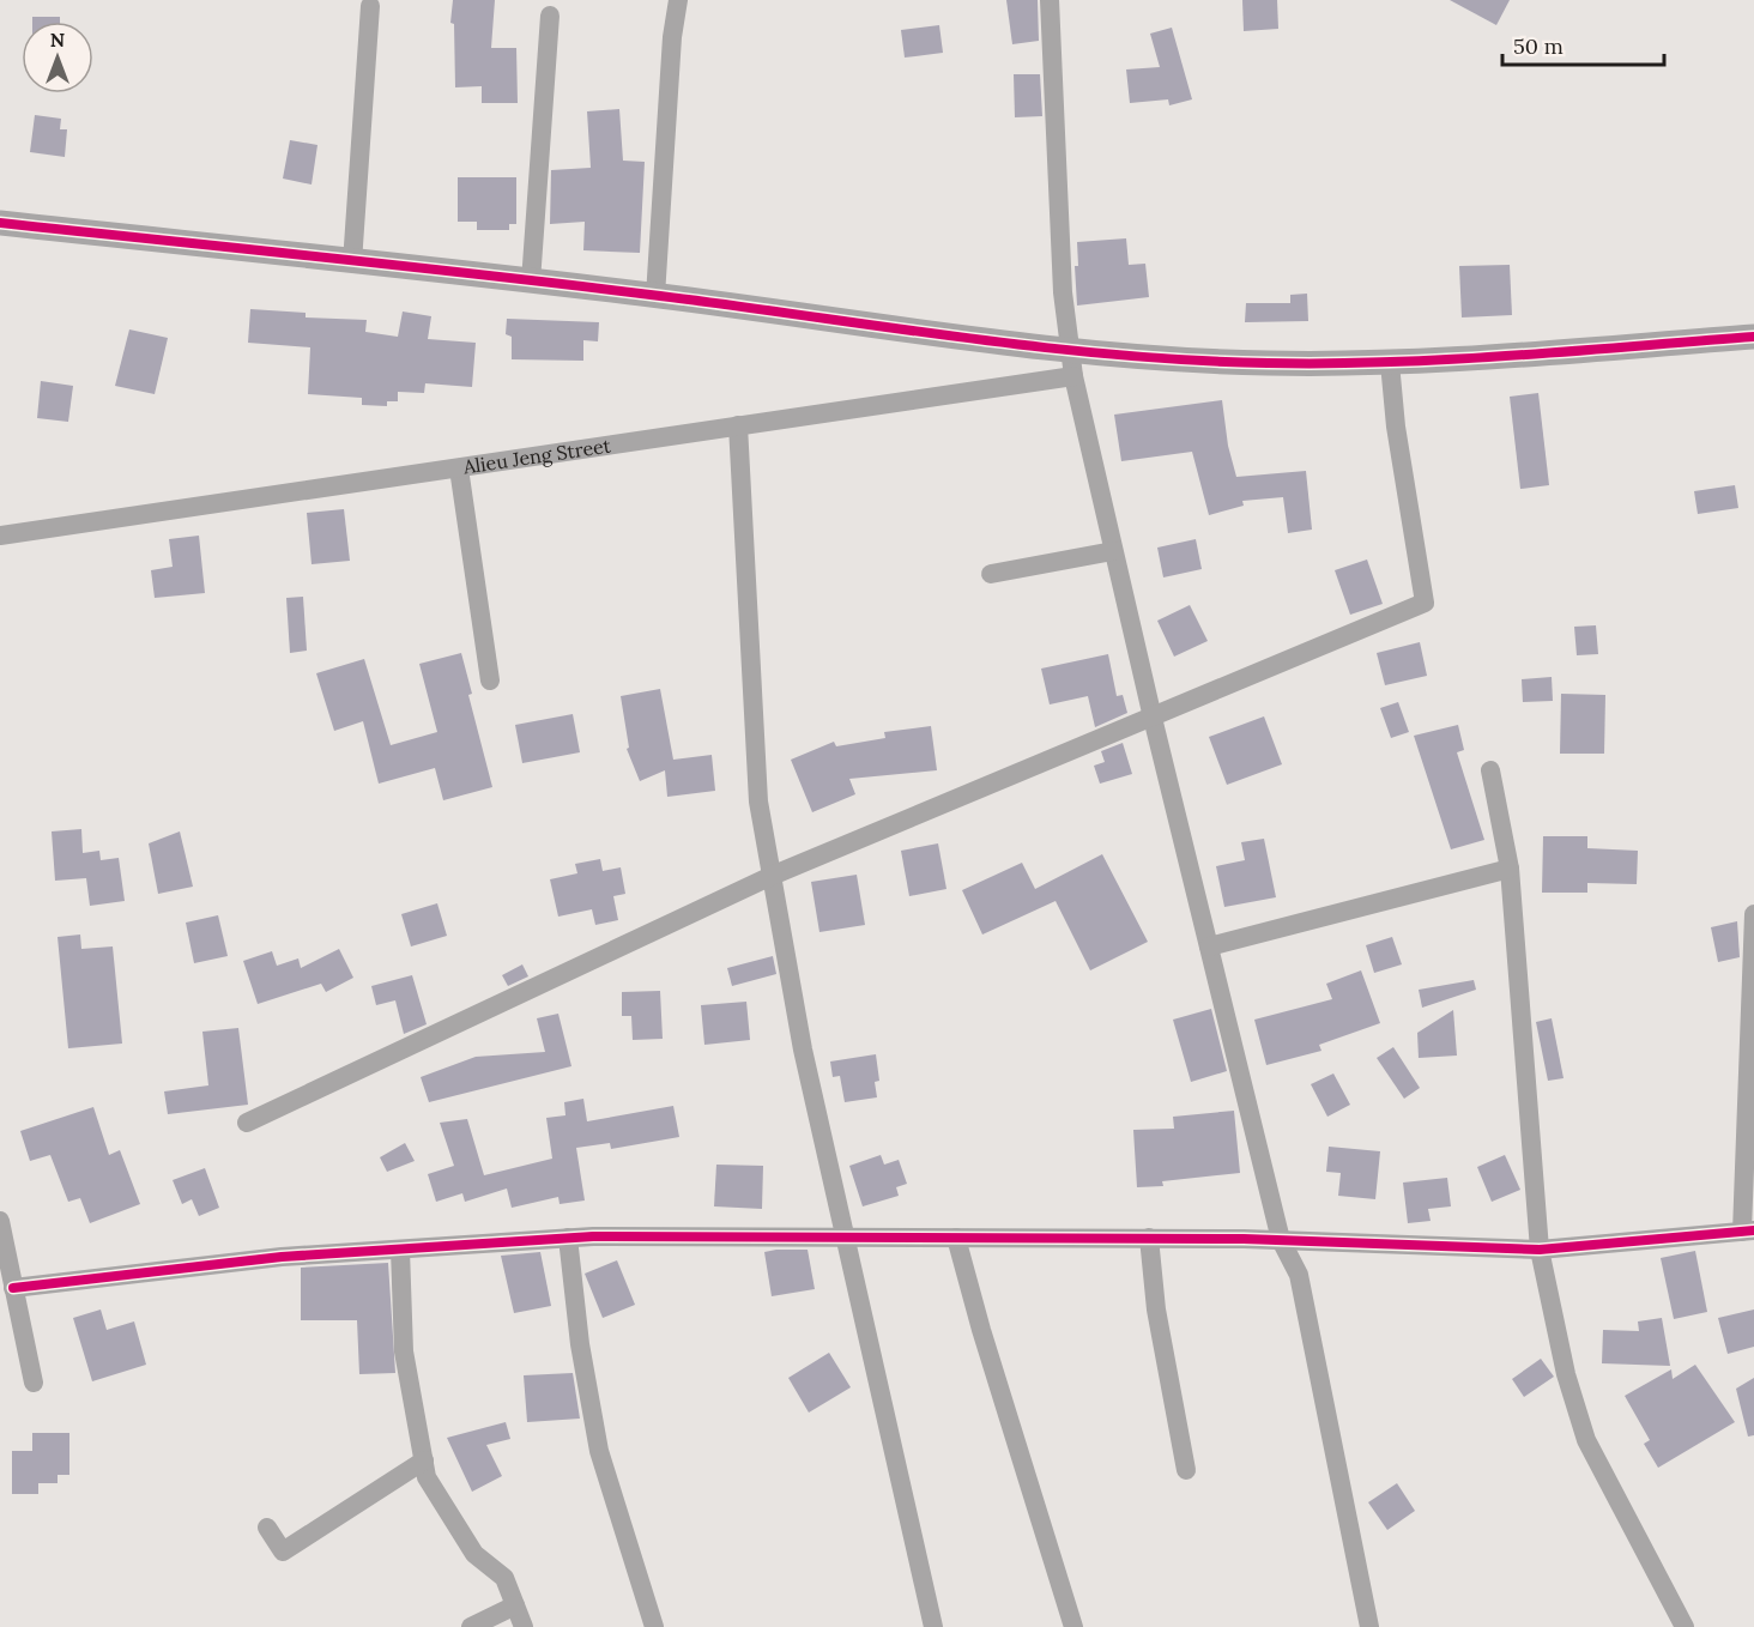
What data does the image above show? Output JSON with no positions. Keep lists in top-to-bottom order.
{
  "streets": {
    "street": ["Alieu Jeng Street"]
  },
  "scale_bar": "50 m",
  "north": "top"
}
